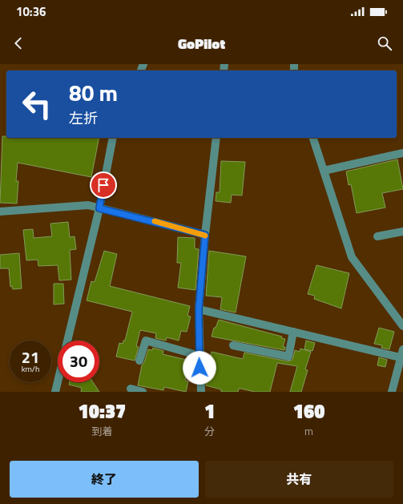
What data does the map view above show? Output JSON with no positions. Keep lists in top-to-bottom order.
{
  "page": {
    "status": "10:36",
    "header": "GoPilot",
    "turn": ["80 m", "左折"],
    "speed": "21 km/h",
    "limit": "30",
    "eta": [
      "10:37",
      "到着",
      "1",
      "分",
      "160",
      "m"
    ],
    "buttons": ["終了", "共有"]
  }
}
